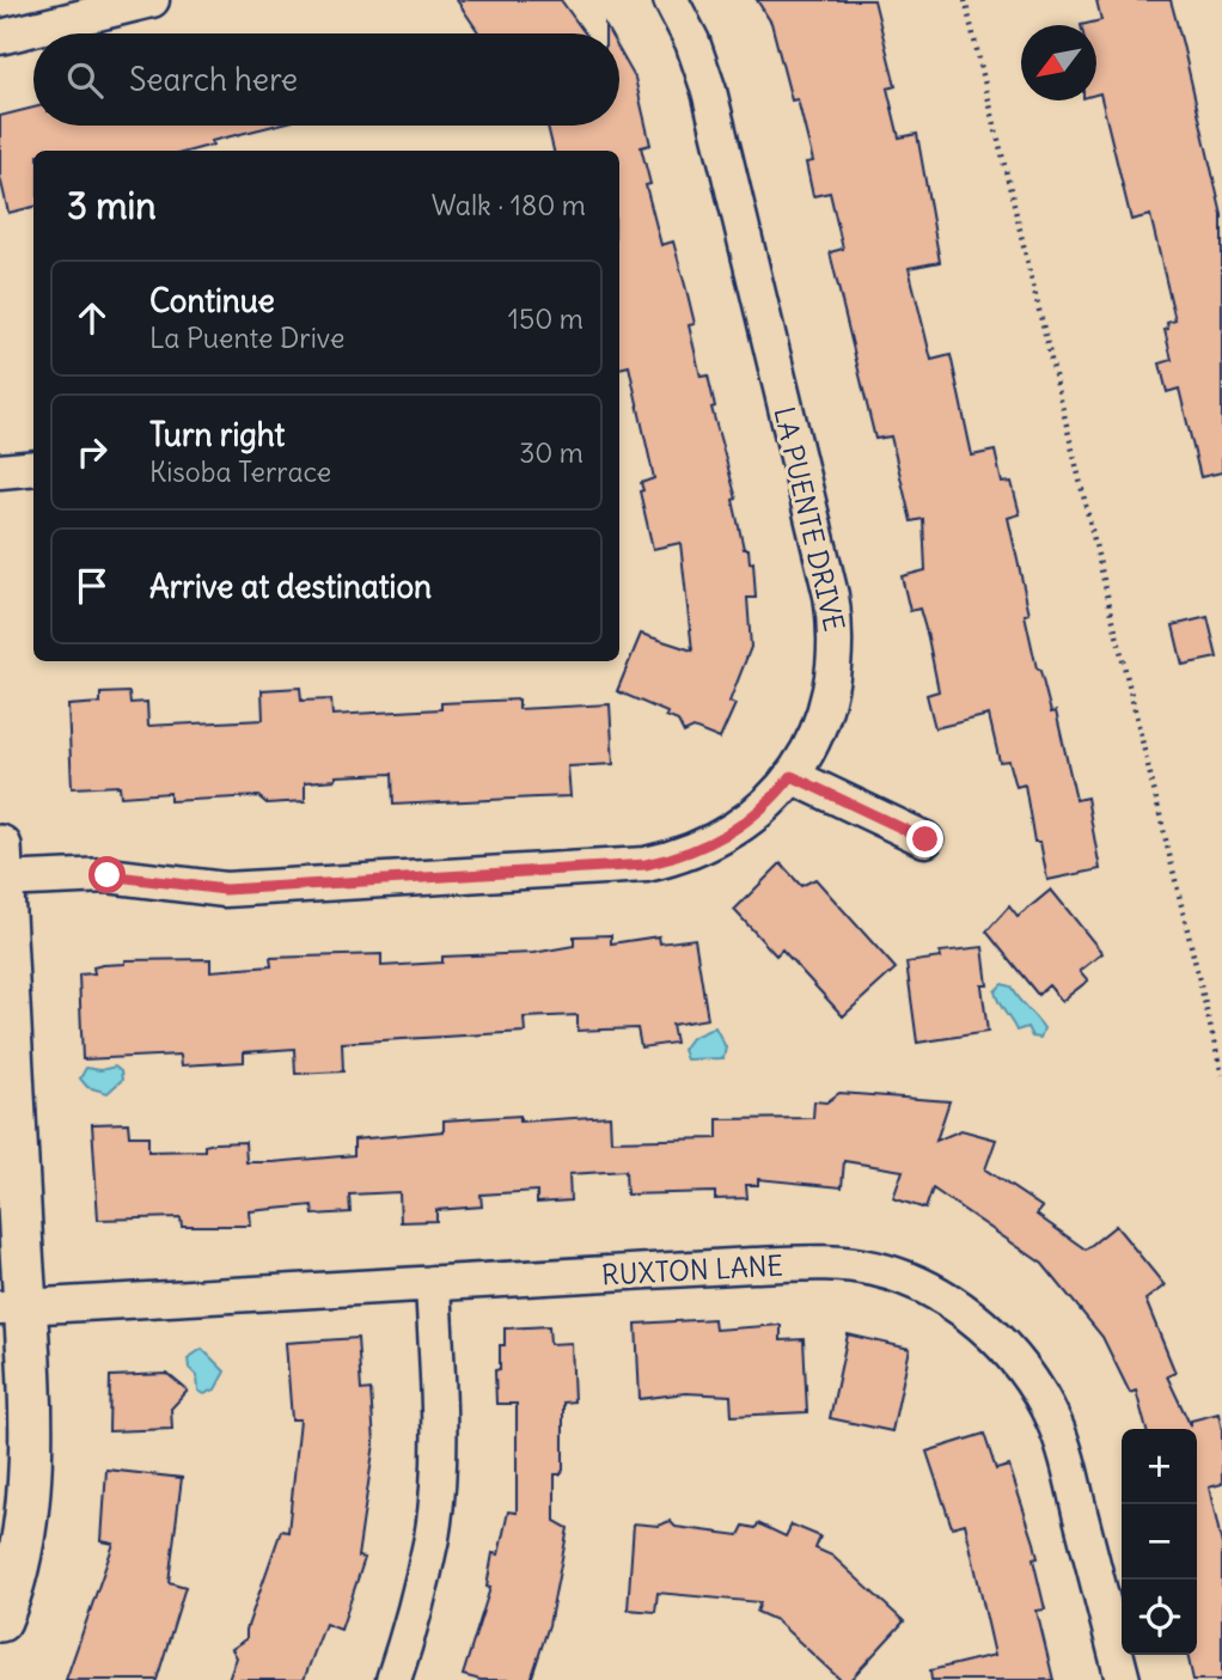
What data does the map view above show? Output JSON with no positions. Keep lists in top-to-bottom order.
{
  "streets": {
    "street": ["LA PUENTE DRIVE", "RUXTON LANE"]
  },
  "north": "bottom left",
  "page": {
    "search": "Search here",
    "heading": ["3 min", "Walk · 180 m"],
    "list": [
      ["Continue", "La Puente Drive", "150 m"],
      ["Turn right", "Kisoba Terrace", "30 m"],
      "Arrive at destination"
    ],
    "map_buttons": ["+", "−"]
  }
}
